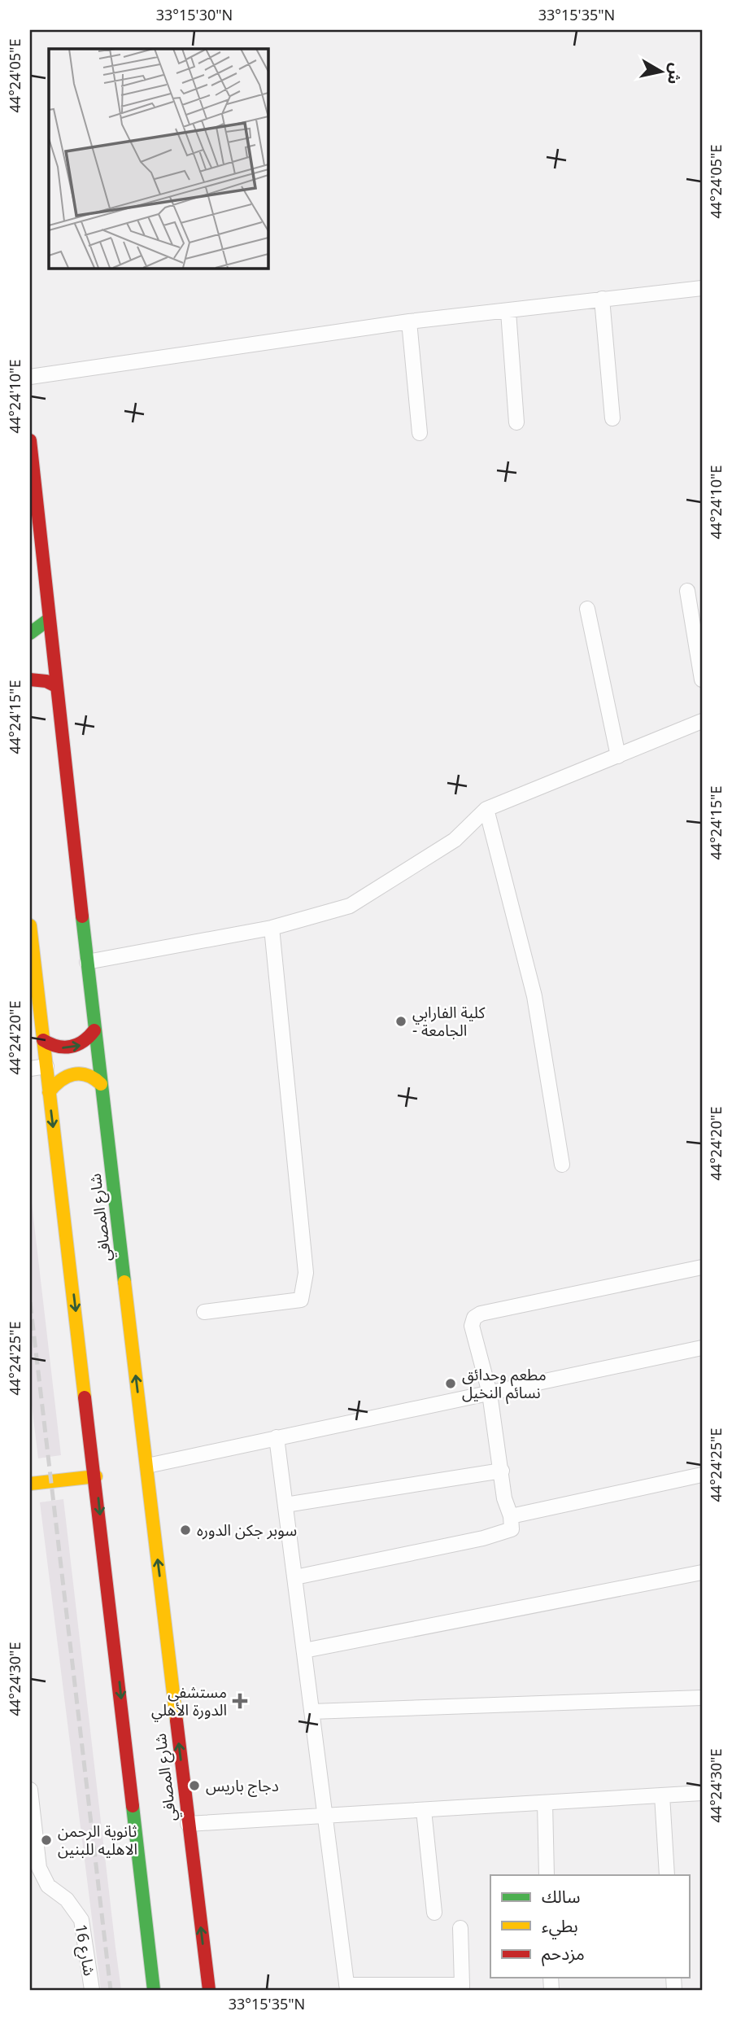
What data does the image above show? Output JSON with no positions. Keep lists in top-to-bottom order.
{
  "streets": {
    "main road": ["شارع المصافي"],
    "street": ["شارع 16"]
  },
  "places": {
    "other": [
      "كلية الفارابي - الجامعة",
      "مطعم وحدائق نسائم النخيل",
      "سوبر جكن الدوره",
      "دجاج باريس",
      "ثانوية الرحمن الاهليه للبنين"
    ],
    "health": ["مستشفى الدورة الأهلي"]
  },
  "legend": ["سالك", "بطيء", "مزدحم"],
  "north": "right",
  "coordinates": [
    "33°15'30\"N",
    "33°15'35\"N",
    "44°24'05\"E",
    "44°24'10\"E",
    "44°24'15\"E",
    "44°24'20\"E",
    "44°24'25\"E",
    "44°24'30\"E"
  ]
}
